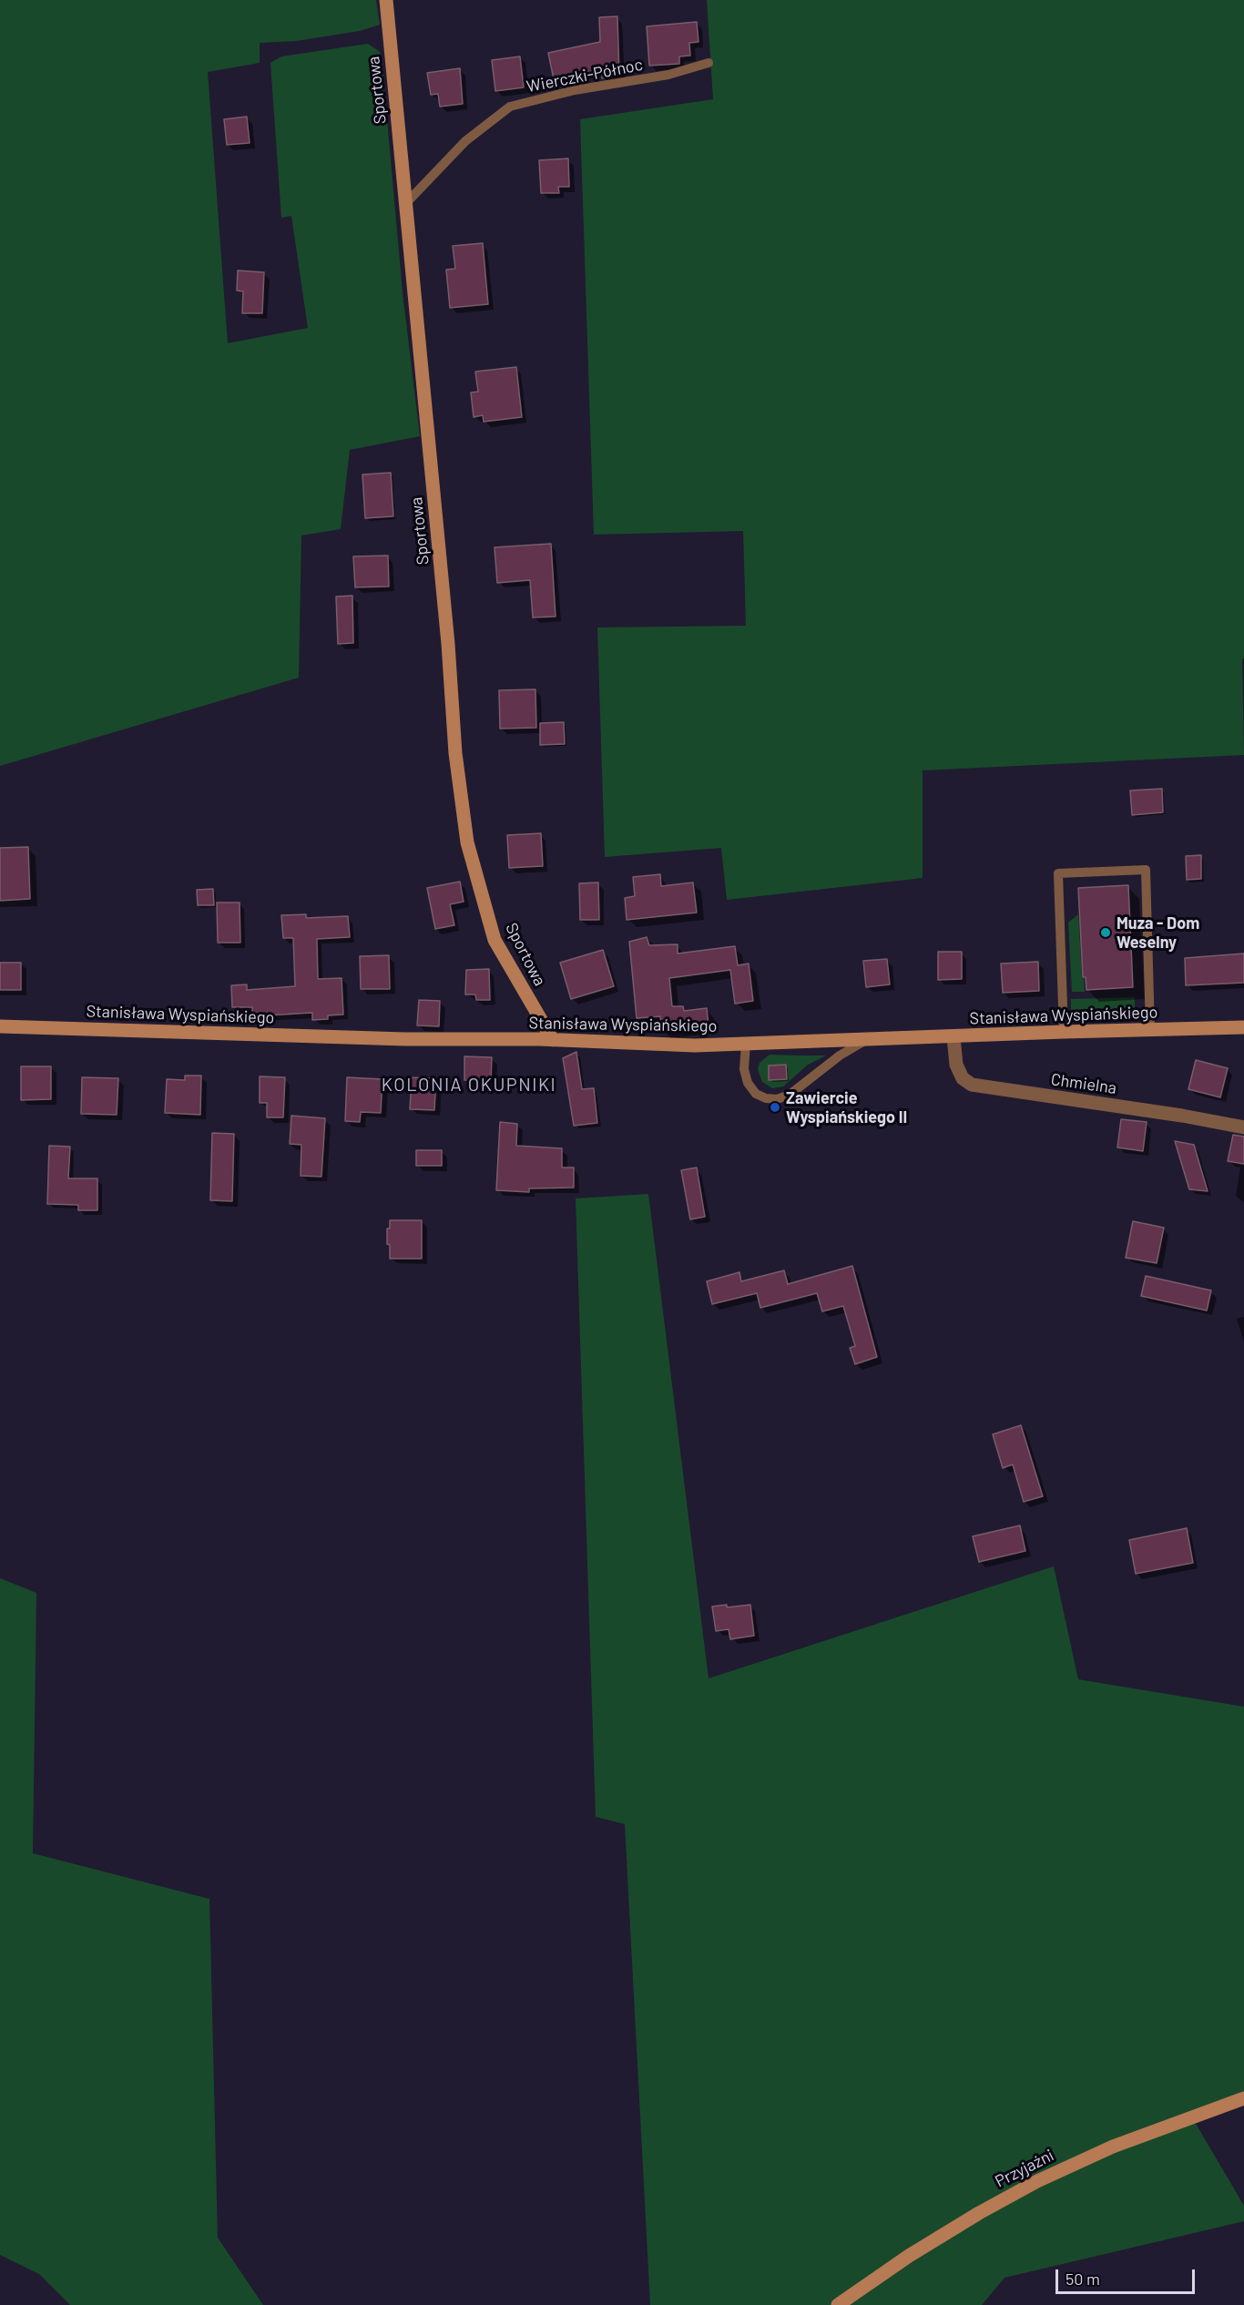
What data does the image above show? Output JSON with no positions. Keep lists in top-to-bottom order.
{
  "streets": {
    "street": [
      "Sportowa",
      "Stanisława Wyspiańskiego",
      "Chmielna",
      "Przyjaźni"
    ],
    "lane": ["Wierczki-Północ"]
  },
  "crossings": [
    ["Wierczki-Północ", "Sportowa"],
    ["Sportowa", "Stanisława Wyspiańskiego"],
    ["Stanisława Wyspiańskiego", "Chmielna"]
  ],
  "districts": ["KOLONIA OKUPNIKI"],
  "places": ["Muza - Dom Weselny", "Zawiercie Wyspiańskiego II"],
  "scale_bar": "50 m"
}
